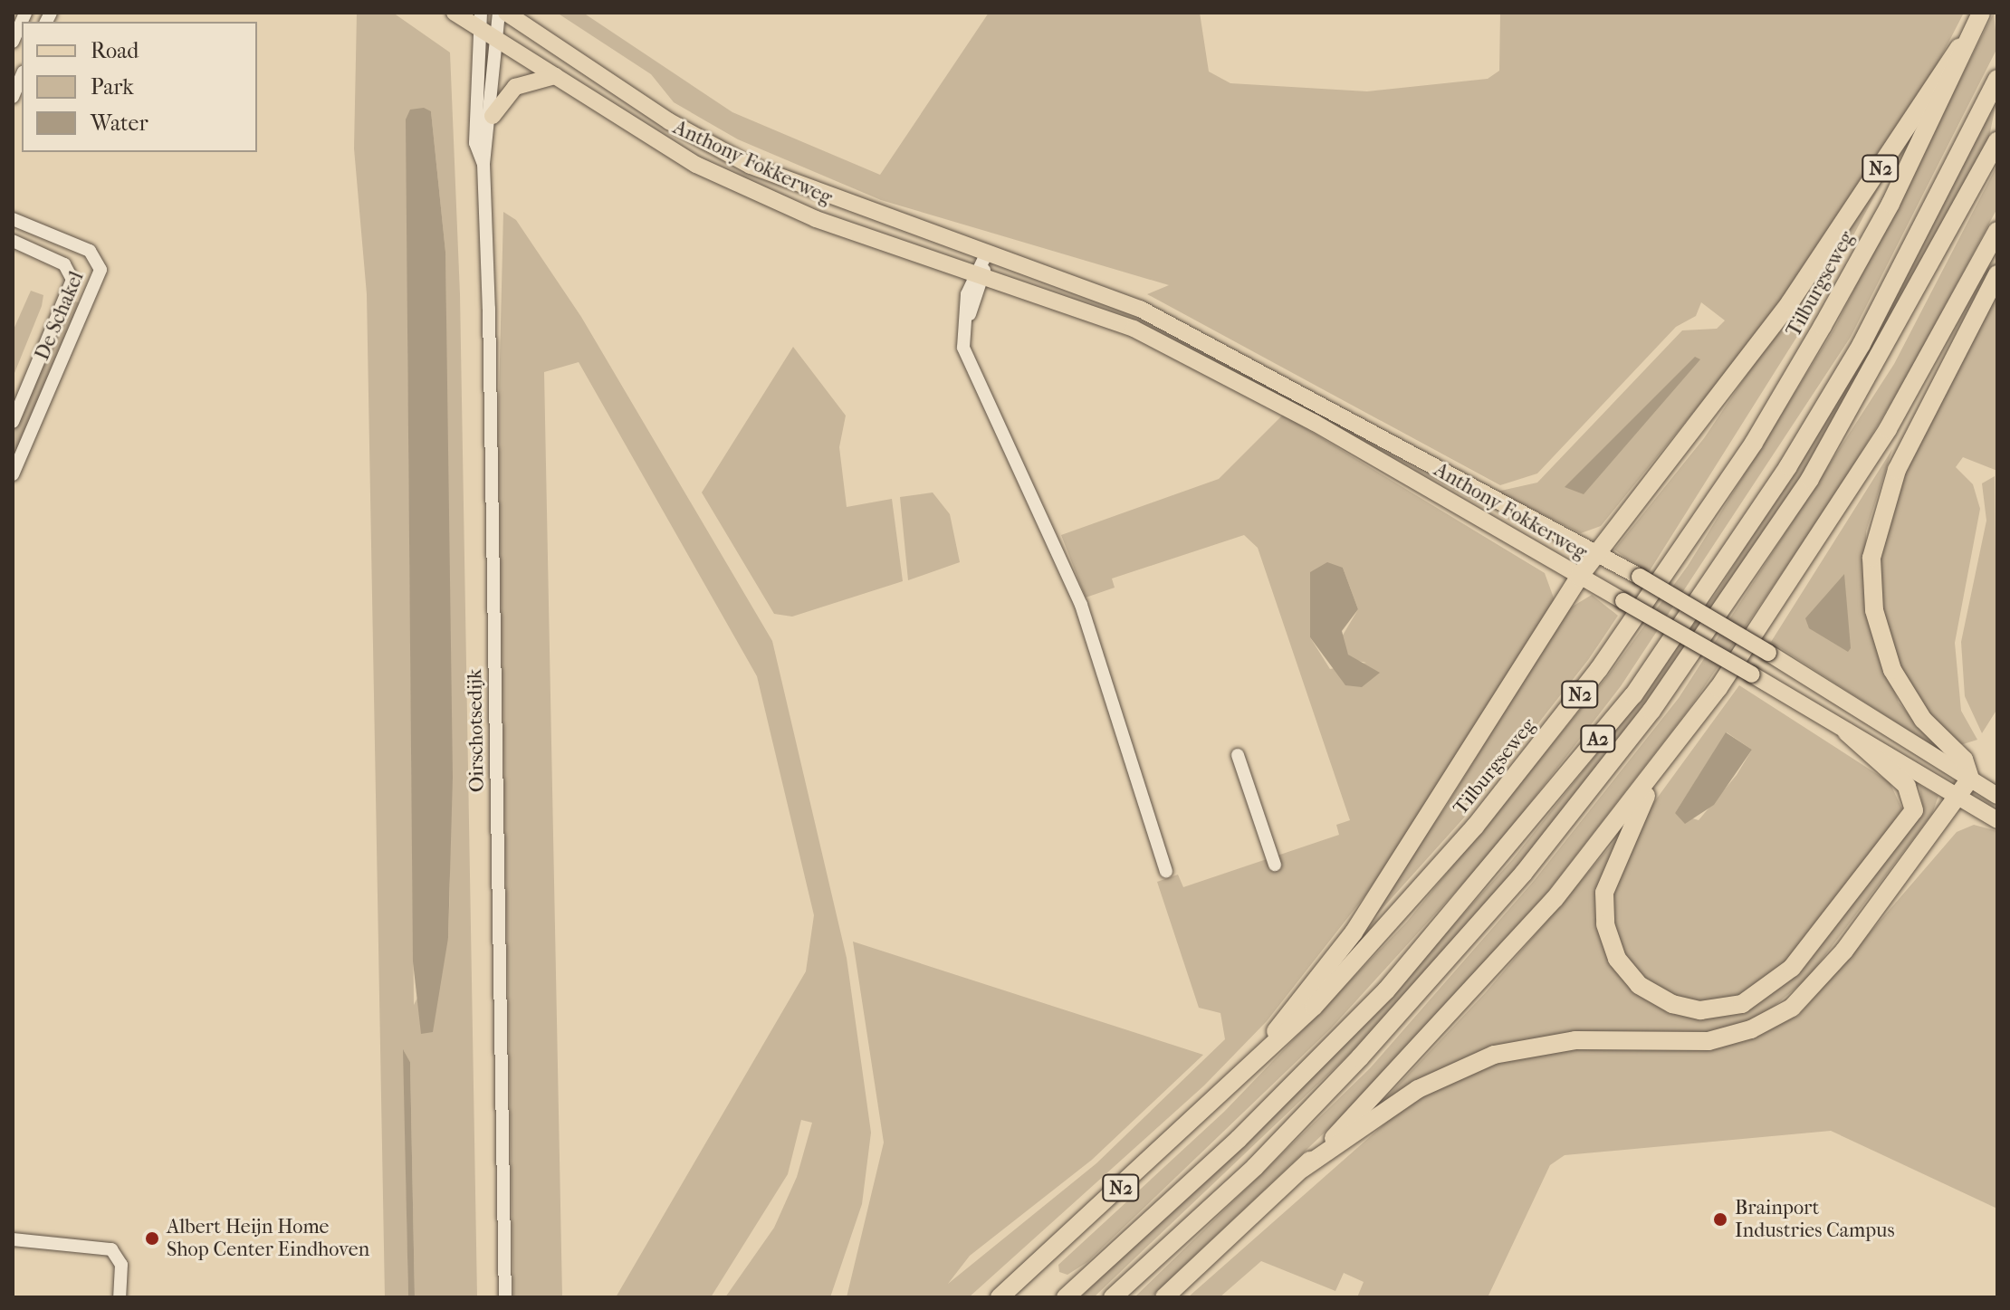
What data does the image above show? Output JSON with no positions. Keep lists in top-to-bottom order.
{
  "streets": {
    "highway": ["N2", "Tilburgseweg", "A2"],
    "main road": ["Anthony Fokkerweg"],
    "street": ["De Schakel", "Oirschotsedijk"]
  },
  "crossings": [
    ["Anthony Fokkerweg", "N2"],
    ["Anthony Fokkerweg", "Oirschotsedijk"],
    ["N2", "Tilburgseweg"]
  ],
  "places": ["Brainport Industries Campus", "Albert Heijn Home Shop Center Eindhoven"],
  "legend": ["Road", "Park", "Water"]
}
